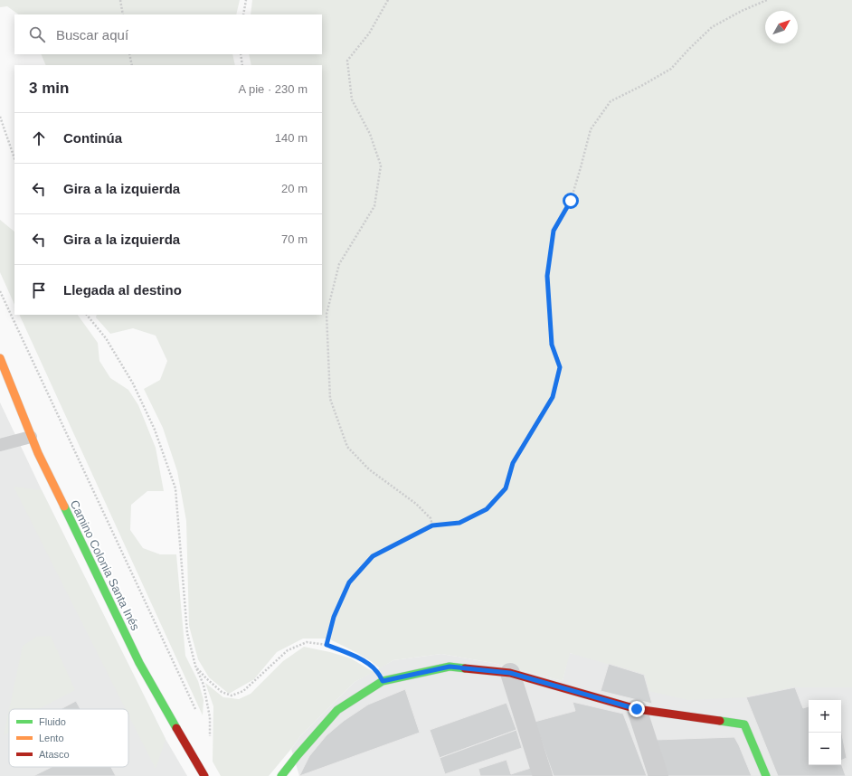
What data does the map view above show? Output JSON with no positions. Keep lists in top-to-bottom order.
{
  "streets": {
    "street": ["Camino Colonia Santa Inés"]
  },
  "legend": ["Fluido", "Lento", "Atasco"],
  "north": "top right",
  "page": {
    "search": "Buscar aquí",
    "heading": ["3 min", "A pie · 230 m"],
    "list": [
      ["Continúa", "140 m"],
      ["Gira a la izquierda", "20 m"],
      ["Gira a la izquierda", "70 m"],
      "Llegada al destino"
    ],
    "map_buttons": ["+", "−"]
  }
}
